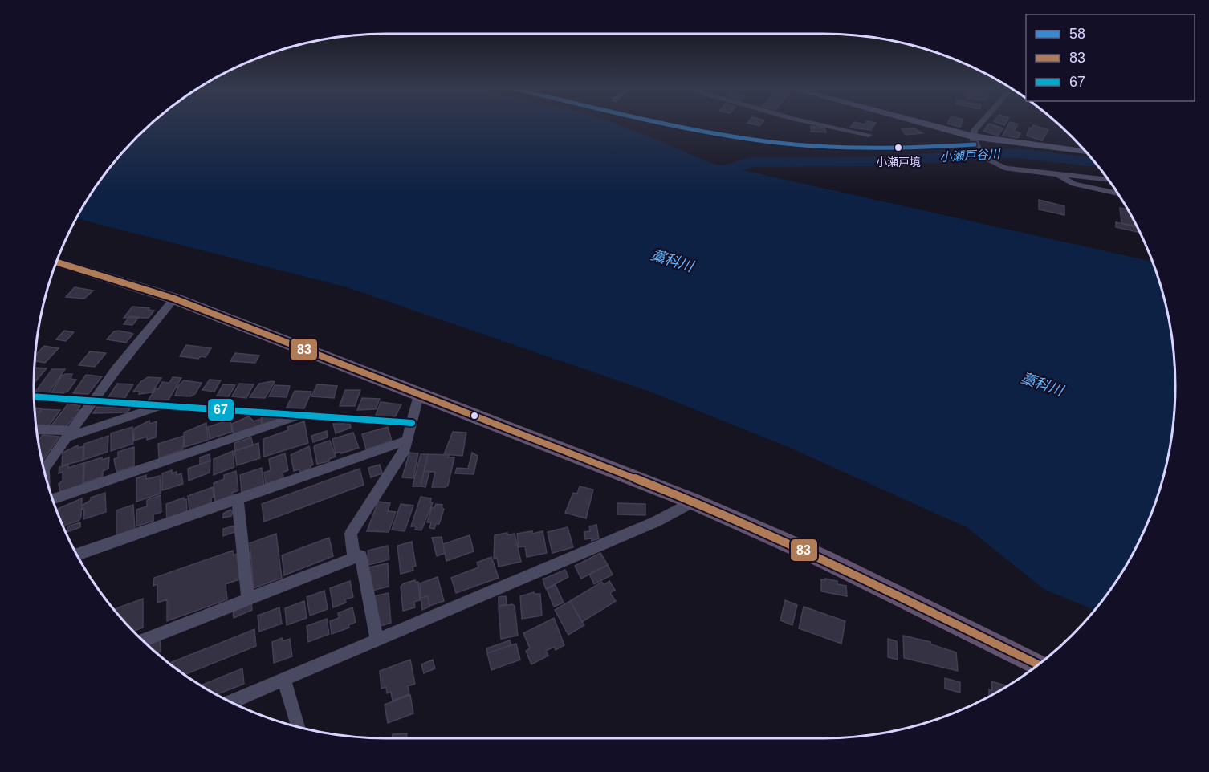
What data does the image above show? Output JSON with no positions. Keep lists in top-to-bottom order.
{
  "water": ["小瀬戸谷川", "藁科川"],
  "places": ["小瀬戸境"],
  "lines": ["transit line 58", "transit line 83", "transit line 67"],
  "legend": ["58", "83", "67"]
}
